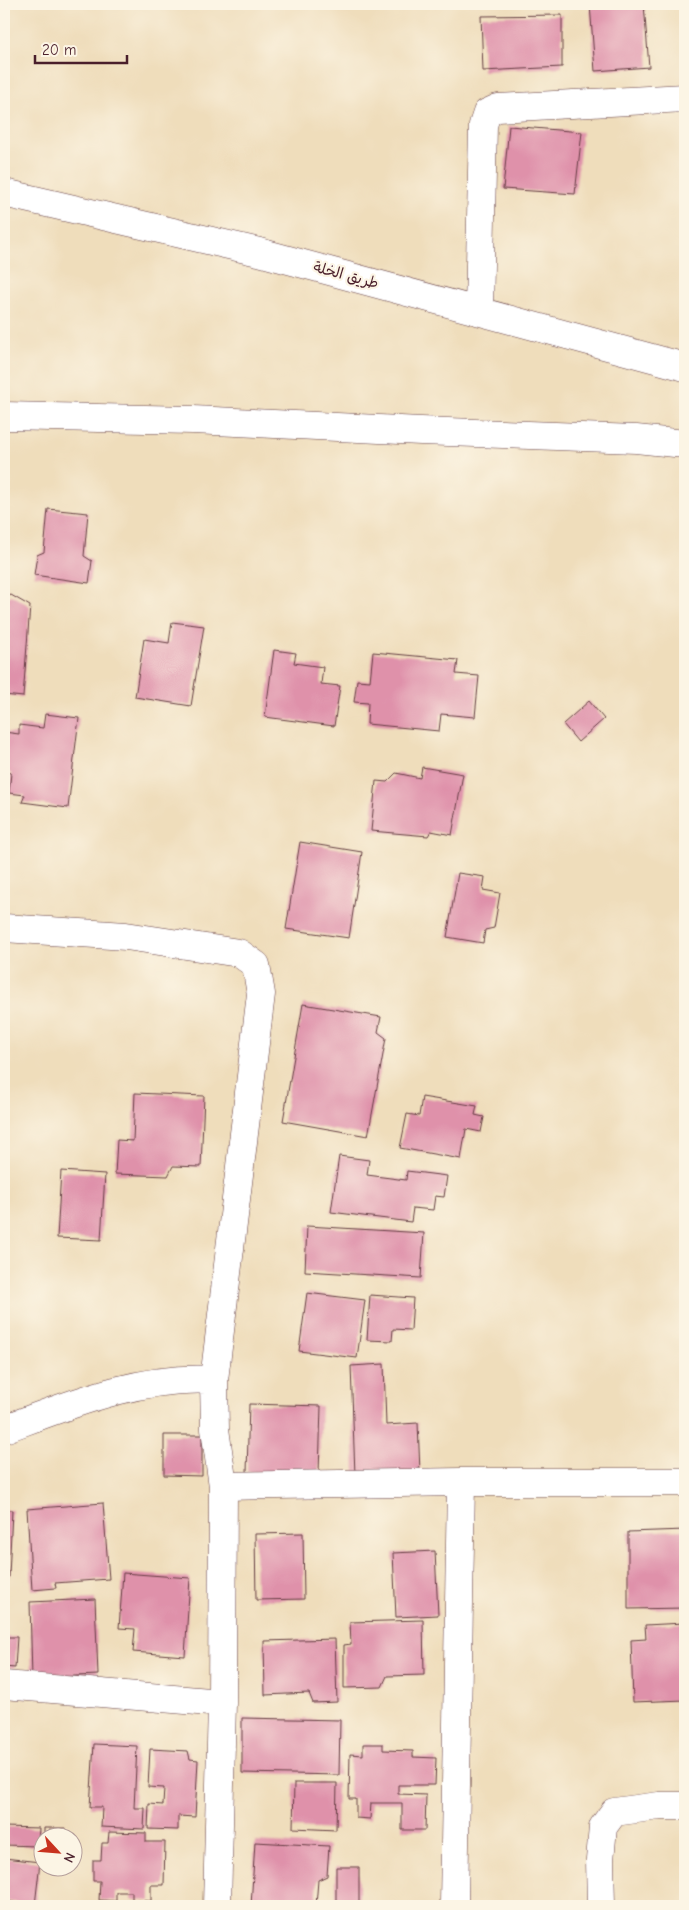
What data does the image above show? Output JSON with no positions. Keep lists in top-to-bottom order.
{
  "streets": {
    "street": ["طريق الخلة"]
  },
  "scale_bar": "20 m",
  "north": "bottom right"
}
